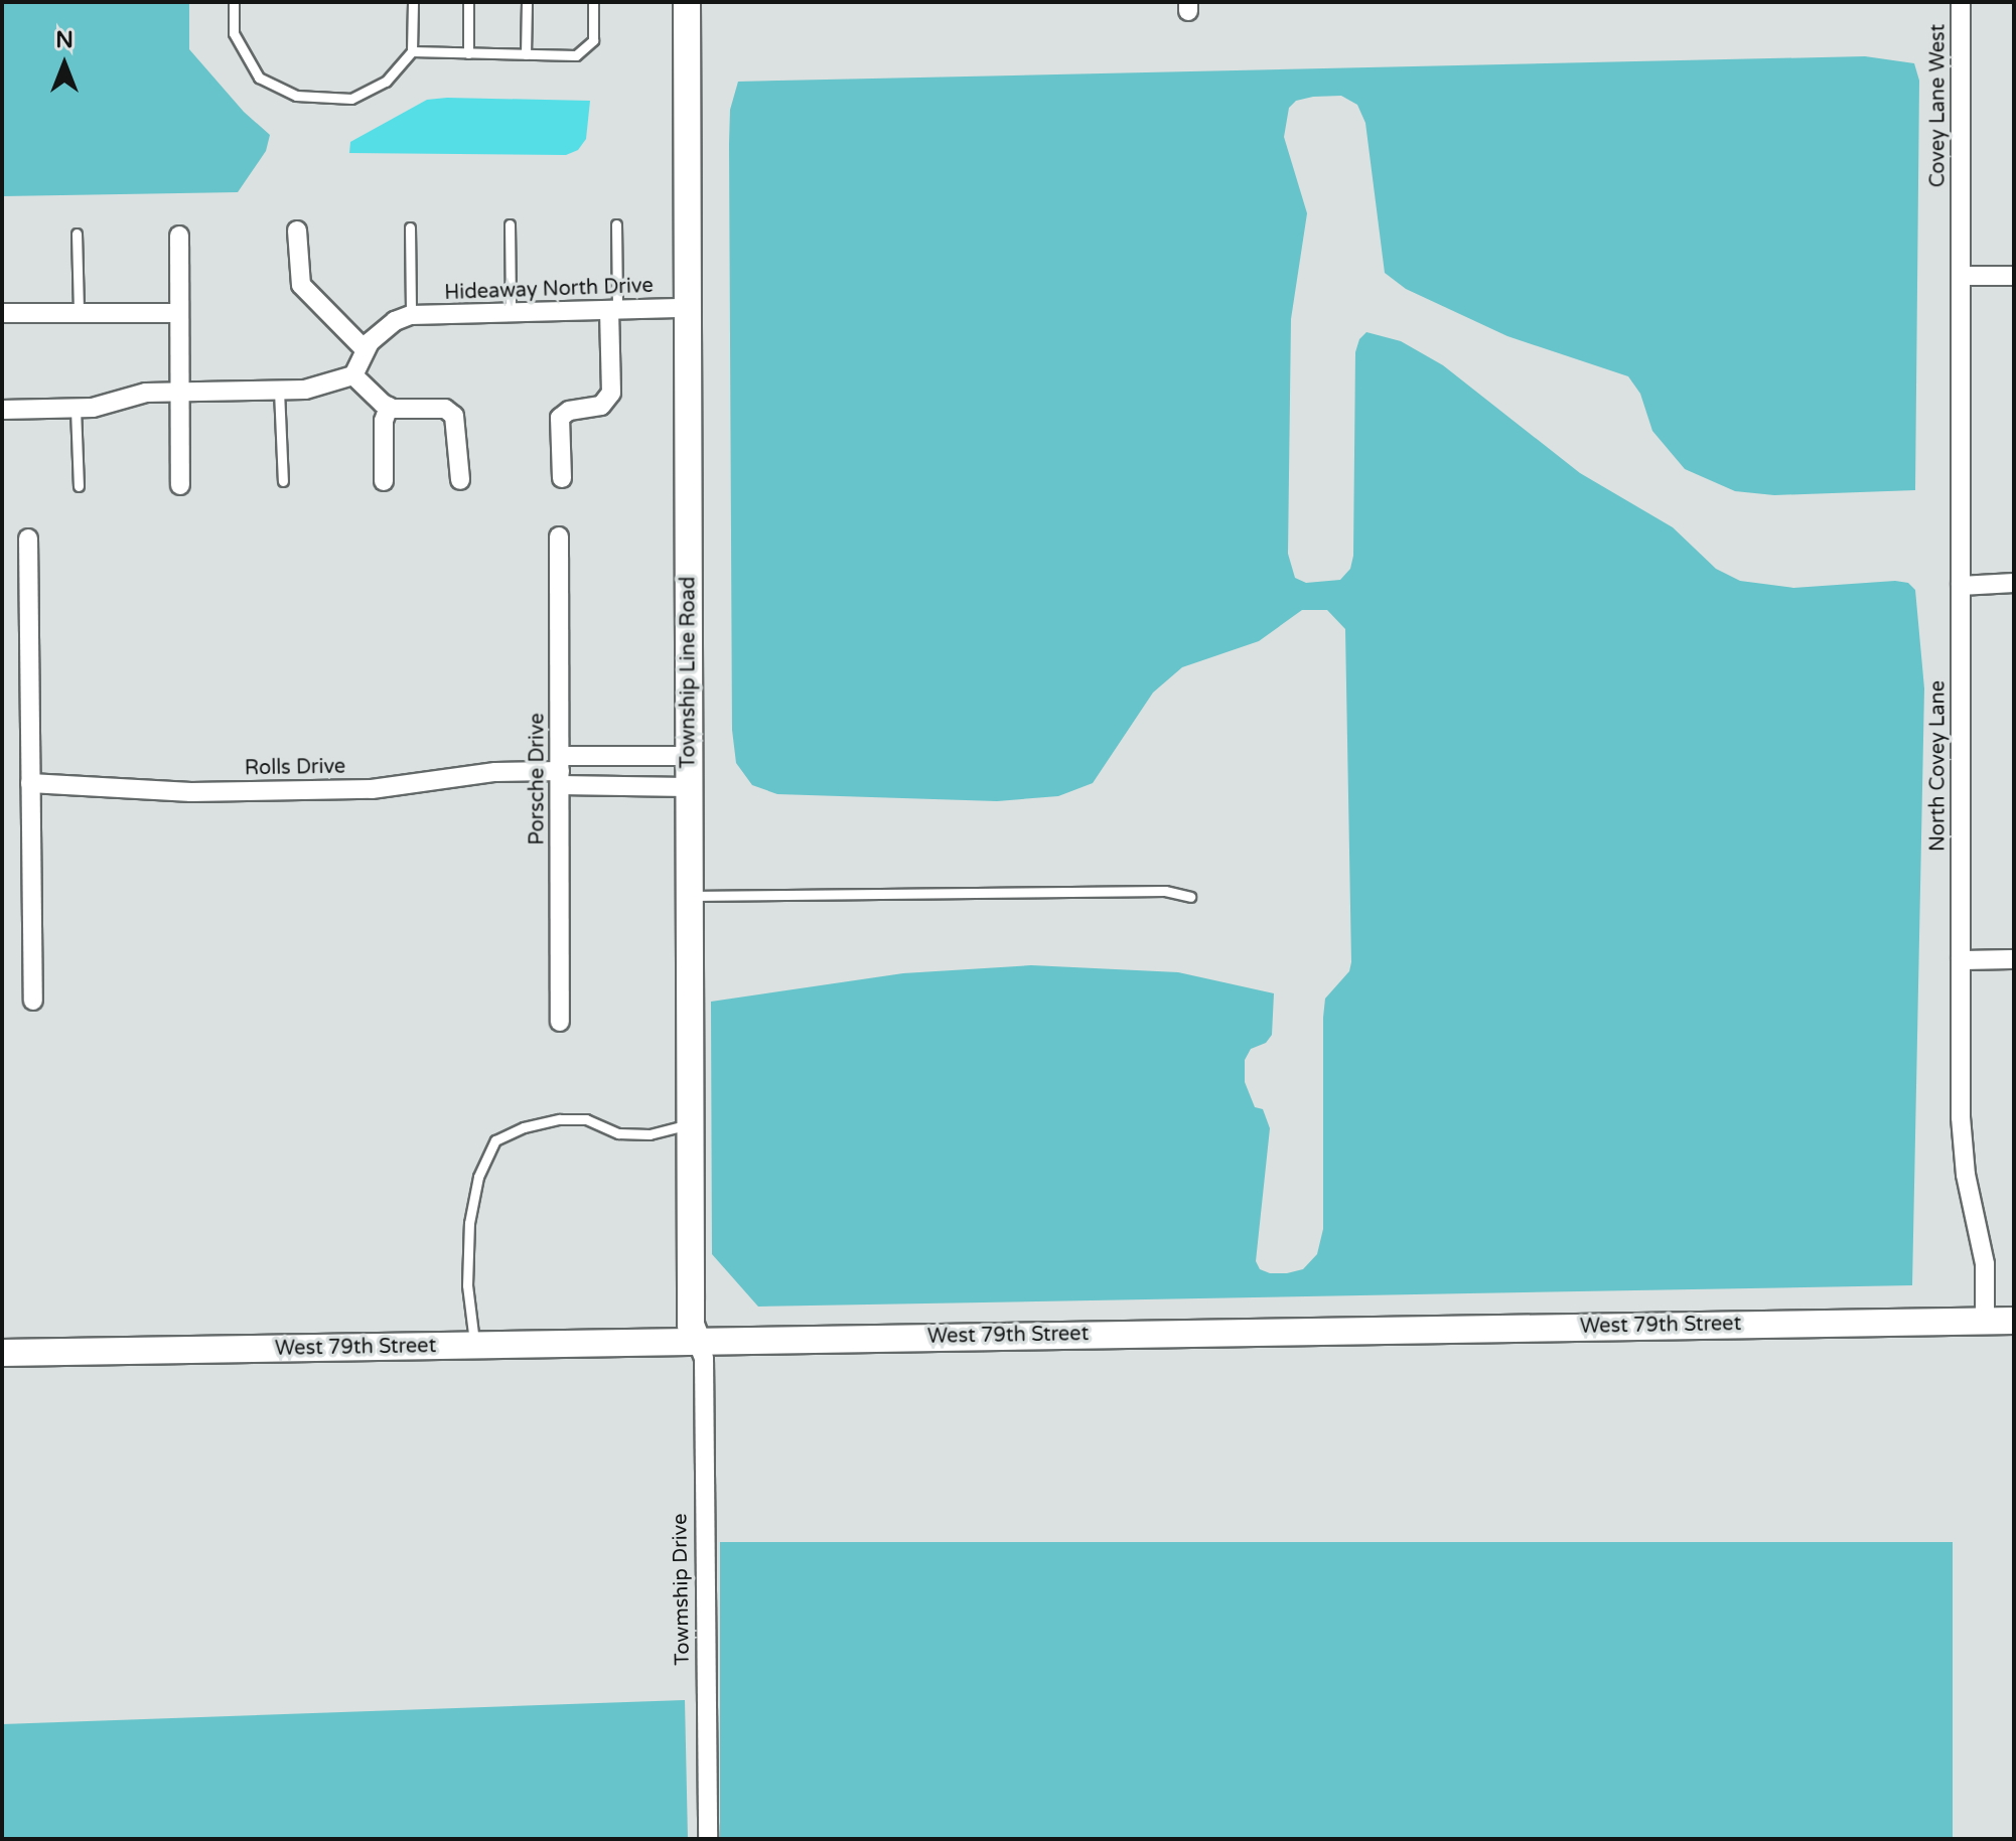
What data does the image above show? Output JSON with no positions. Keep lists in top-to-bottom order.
{
  "streets": {
    "main road": ["Township Line Road", "West 79th Street"],
    "street": [
      "Covey Lane West",
      "Hideaway North Drive",
      "North Covey Lane",
      "Rolls Drive",
      "Porsche Drive",
      "Towmship Drive"
    ]
  },
  "crossings": [
    ["Covey Lane West", "North Covey Lane"],
    ["Hideaway North Drive", "Township Line Road"],
    ["Township Line Road", "Rolls Drive"],
    ["Township Line Road", "West 79th Street"],
    ["Township Line Road", "Towmship Drive"],
    ["North Covey Lane", "West 79th Street"],
    ["Rolls Drive", "Porsche Drive"],
    ["West 79th Street", "Towmship Drive"]
  ],
  "north": "top"
}
